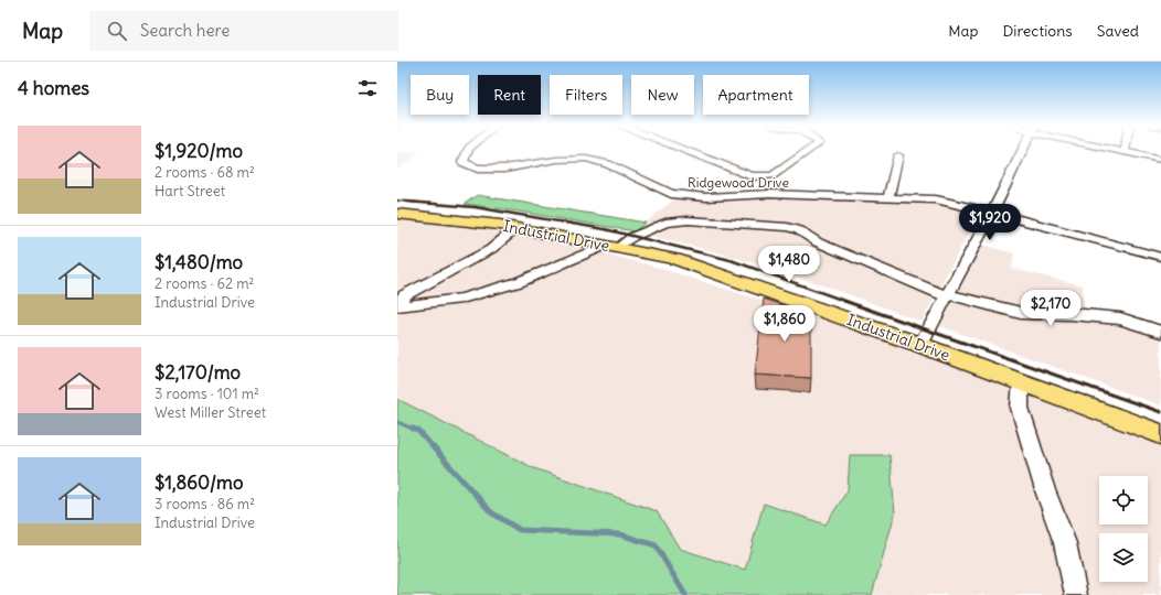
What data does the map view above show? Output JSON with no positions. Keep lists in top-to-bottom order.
{
  "streets": {
    "main road": ["Industrial Drive"],
    "street": ["Ridgewood Drive"]
  },
  "page": {
    "header": "Map",
    "search": "Search here",
    "nav": ["Map", "Directions", "Saved"],
    "heading": "4 homes",
    "chip": [
      "Buy",
      "Rent",
      "Filters",
      "New",
      "Apartment"
    ],
    "list": [
      {
        "name": "$1,920/mo",
        "note": "2 rooms · 68 m² · Hart Street"
      },
      {
        "name": "$1,480/mo",
        "note": "2 rooms · 62 m² · Industrial Drive"
      },
      {
        "name": "$2,170/mo",
        "note": "3 rooms · 101 m² · West Miller Street"
      },
      {
        "name": "$1,860/mo",
        "note": "3 rooms · 86 m² · Industrial Drive"
      }
    ],
    "price": [
      "$1,920",
      "$1,480",
      "$2,170",
      "$1,860"
    ]
  }
}
